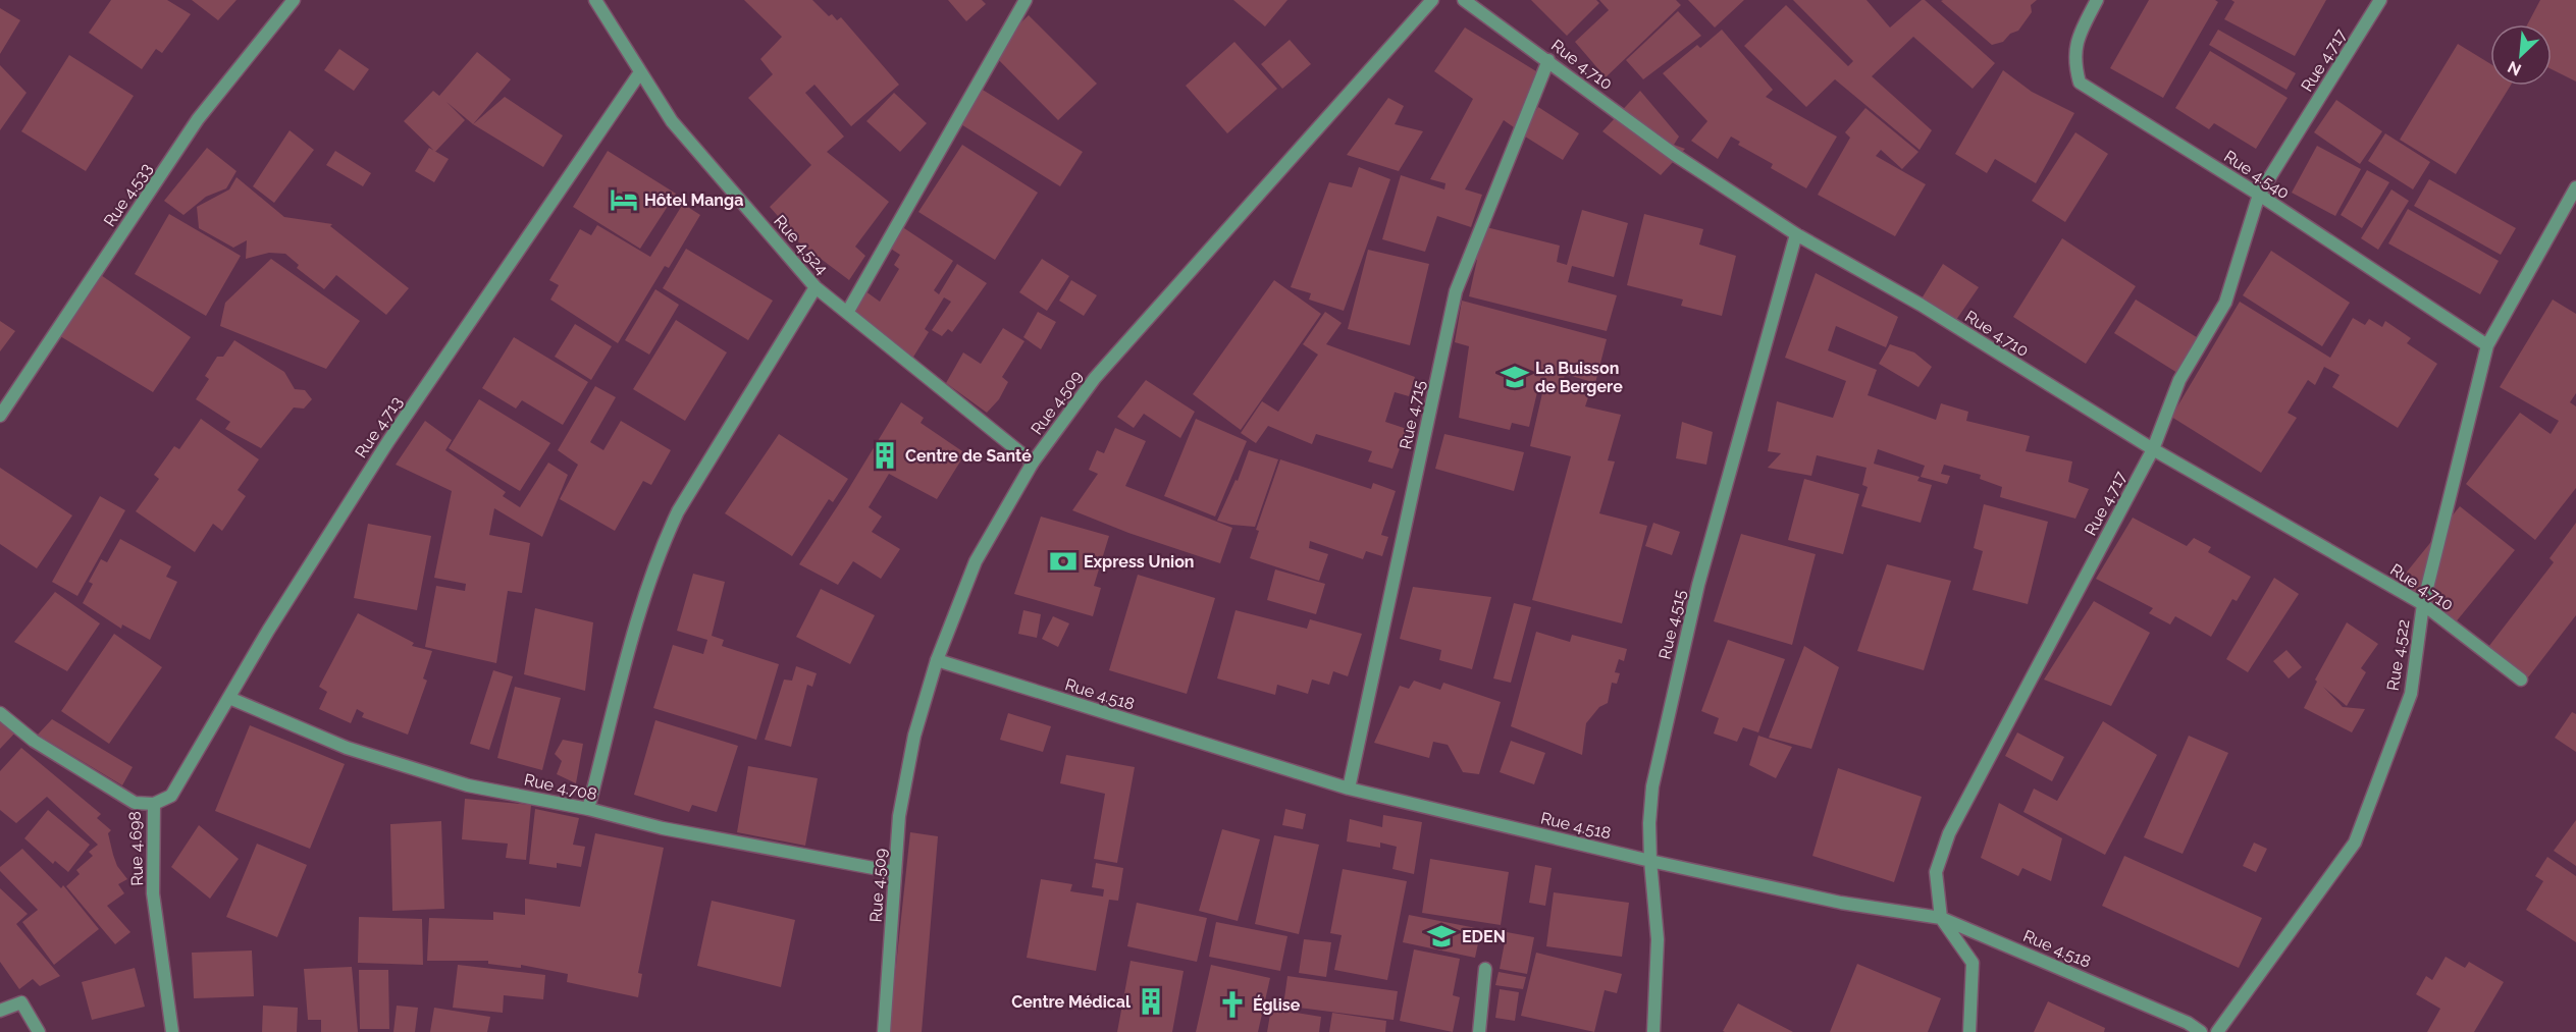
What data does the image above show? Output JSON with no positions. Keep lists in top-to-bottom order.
{
  "streets": {
    "street": [
      "Rue 4.717",
      "Rue 4.710",
      "Rue 4.540",
      "Rue 4.533",
      "Rue 4.524",
      "Rue 4.509",
      "Rue 4.715",
      "Rue 4.713",
      "Rue 4.515",
      "Rue 4.522",
      "Rue 4.518",
      "Rue 4.708",
      "Rue 4.698"
    ]
  },
  "crossings": [
    ["Rue 4.717", "Rue 4.710"],
    ["Rue 4.717", "Rue 4.540"],
    ["Rue 4.717", "Rue 4.518"],
    ["Rue 4.710", "Rue 4.715"],
    ["Rue 4.710", "Rue 4.515"],
    ["Rue 4.710", "Rue 4.522"],
    ["Rue 4.540", "Rue 4.522"],
    ["Rue 4.524", "Rue 4.509"],
    ["Rue 4.524", "Rue 4.713"],
    ["Rue 4.509", "Rue 4.518"],
    ["Rue 4.509", "Rue 4.708"],
    ["Rue 4.715", "Rue 4.518"],
    ["Rue 4.713", "Rue 4.708"],
    ["Rue 4.713", "Rue 4.698"],
    ["Rue 4.515", "Rue 4.518"]
  ],
  "places": {
    "hotel": ["Hôtel Manga"],
    "school or university": ["La Buisson de Bergere", "EDEN"],
    "building": ["Centre de Santé", "Centre Médical"],
    "bank": ["Express Union"],
    "church": ["Église"]
  },
  "north": "bottom left"
}
